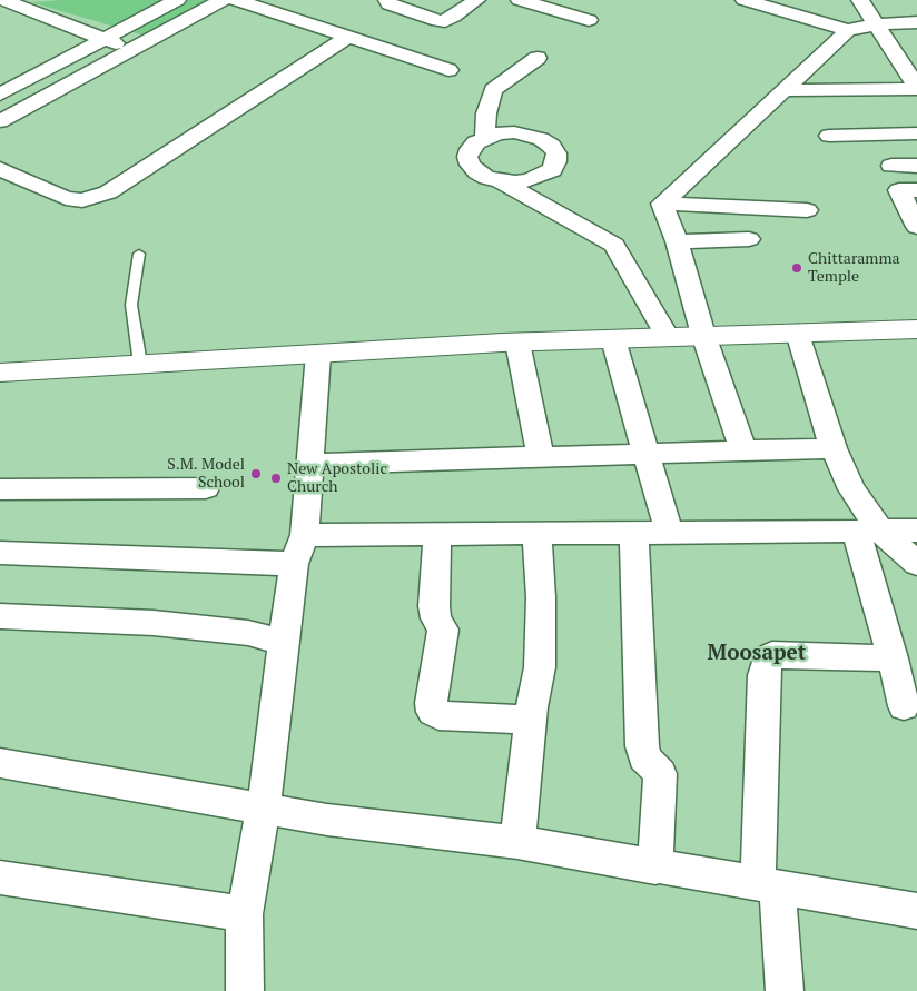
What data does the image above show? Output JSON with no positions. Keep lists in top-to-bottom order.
{
  "districts": ["Moosapet"],
  "places": ["Chittaramma Temple", "S.M. Model School", "New Apostolic Church"]
}
